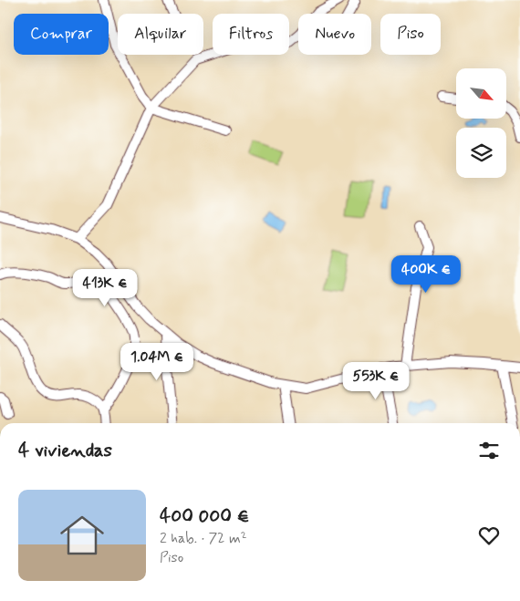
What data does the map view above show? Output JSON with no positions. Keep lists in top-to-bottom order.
{
  "north": "bottom right",
  "page": {
    "chip": [
      "Comprar",
      "Alquilar",
      "Filtros",
      "Nuevo",
      "Piso"
    ],
    "price": [
      "400K €",
      "413K €",
      "1.04M €",
      "553K €"
    ],
    "heading": "4 viviendas",
    "list": [
      {
        "name": "400 000 €",
        "note": "2 hab. · 72 m² · Piso"
      }
    ]
  }
}
